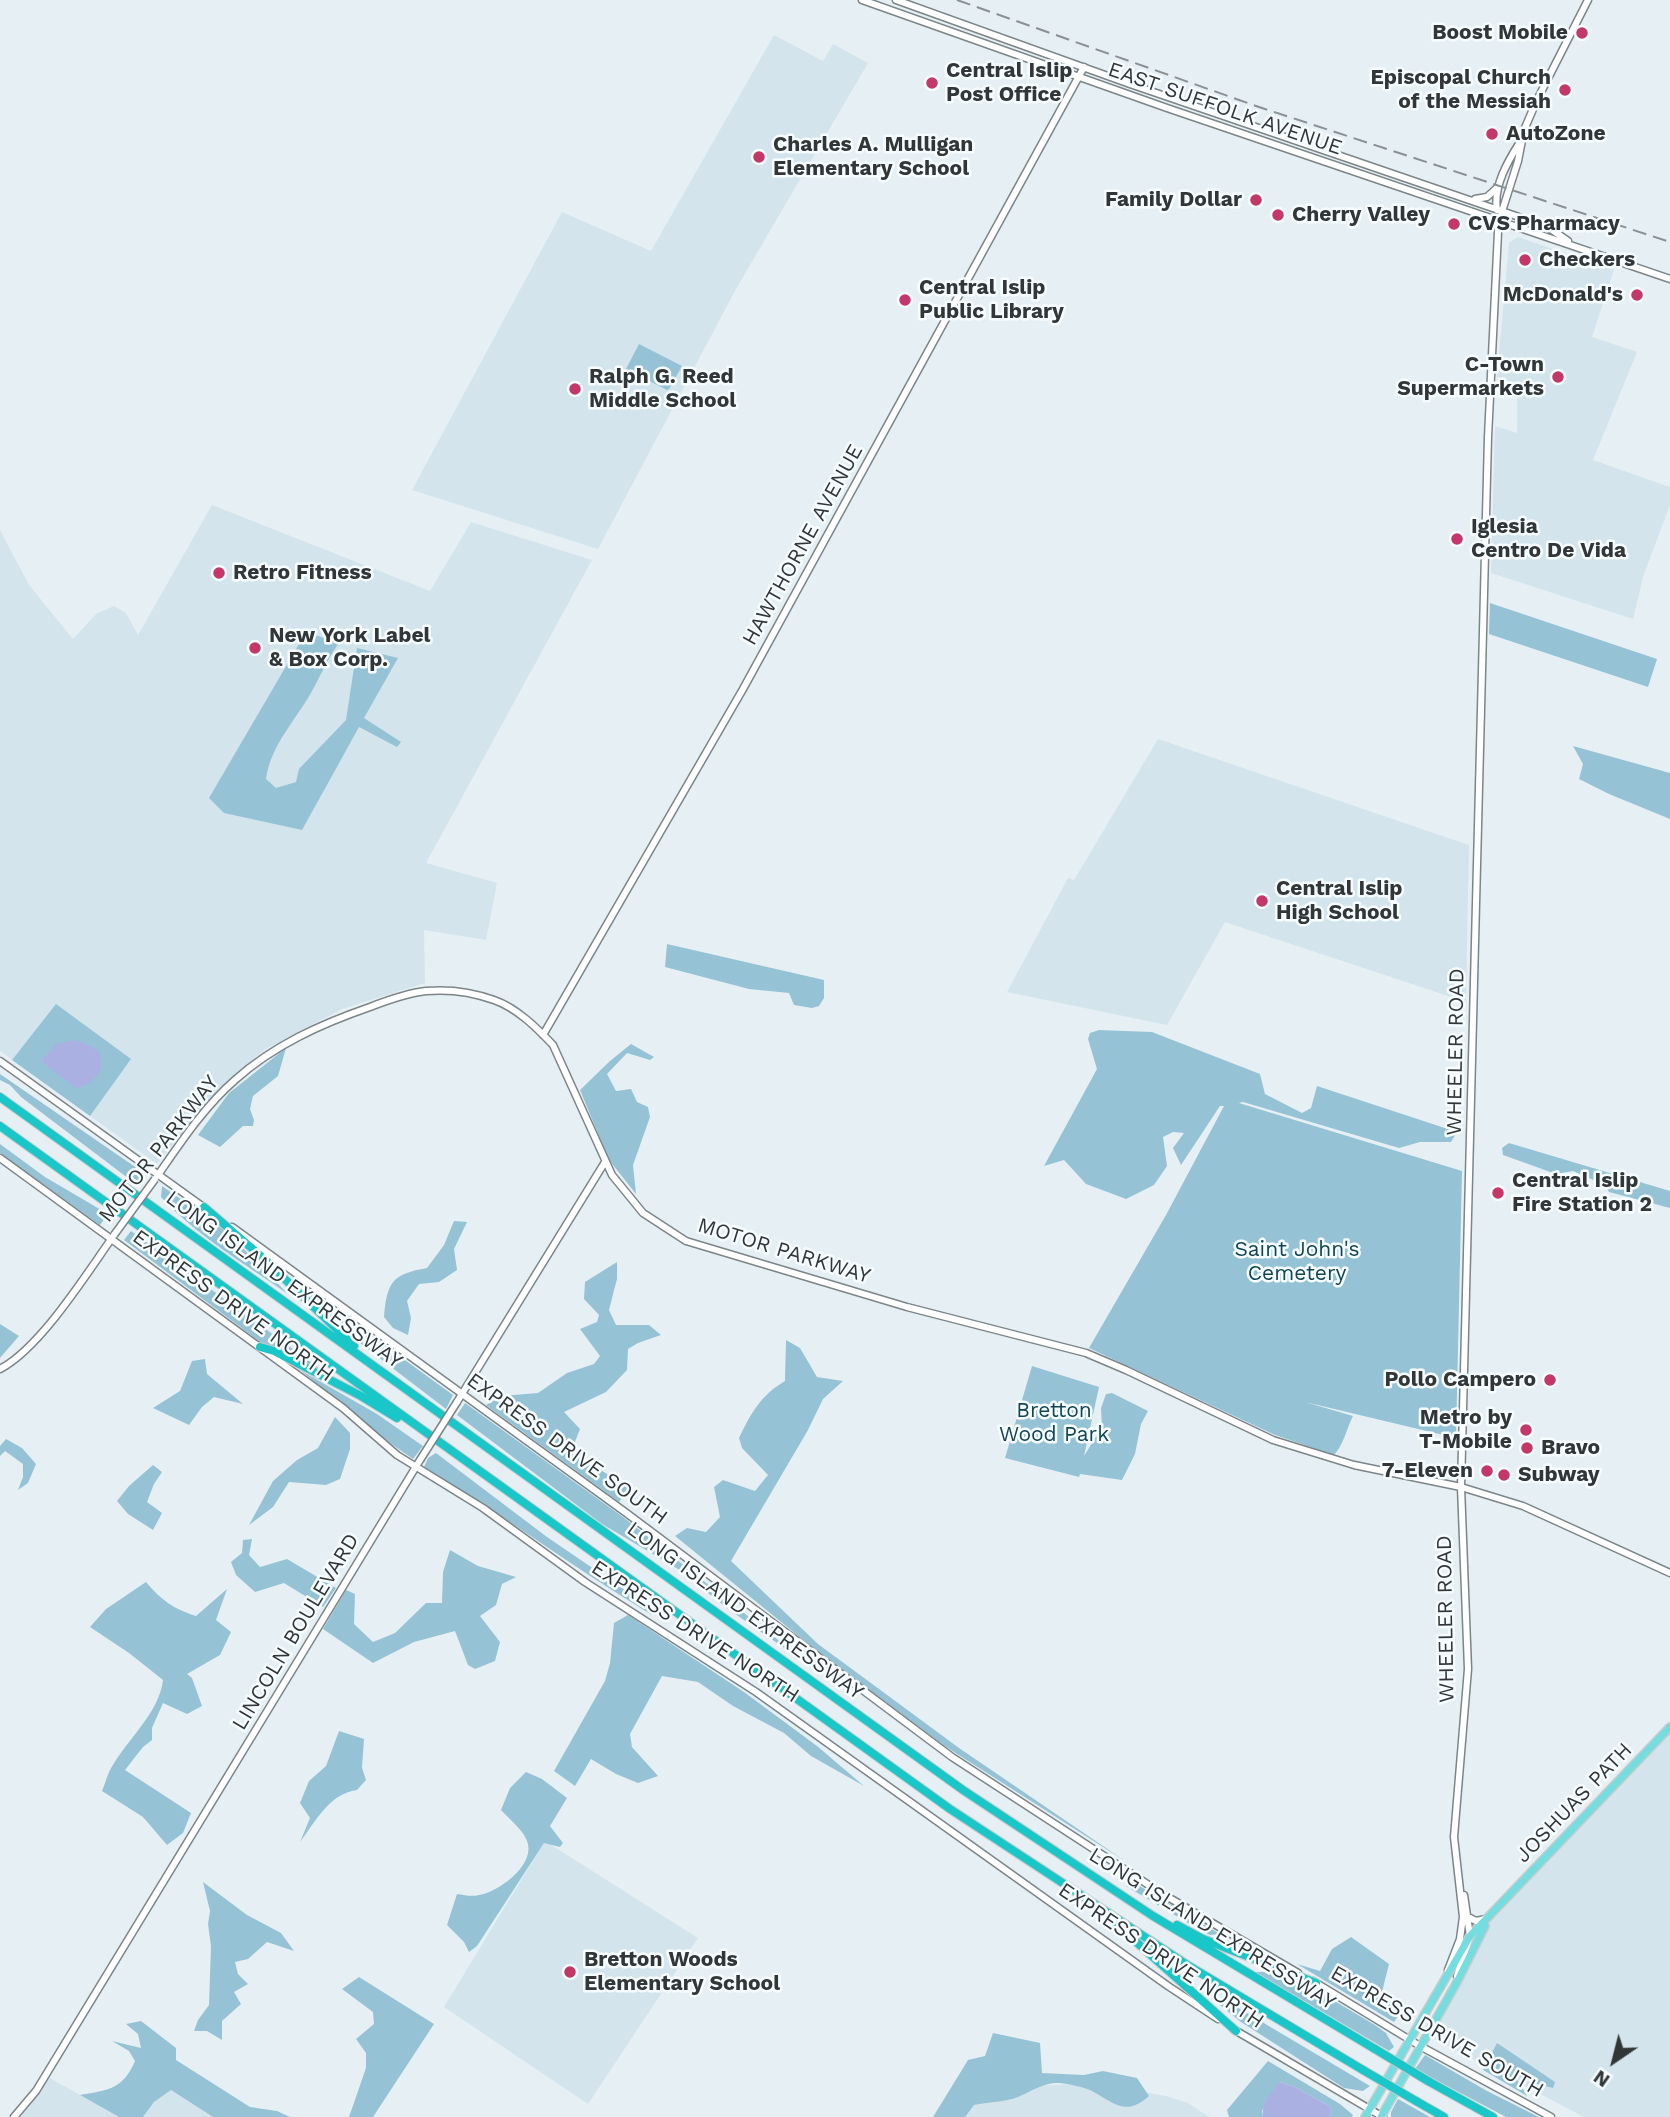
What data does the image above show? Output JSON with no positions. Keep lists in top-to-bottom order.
{
  "streets": {
    "highway": ["LONG ISLAND EXPRESSWAY"],
    "main road": [
      "EAST SUFFOLK AVENUE",
      "HAWTHORNE AVENUE",
      "WHEELER ROAD",
      "MOTOR PARKWAY",
      "EXPRESS DRIVE NORTH",
      "EXPRESS DRIVE SOUTH",
      "LINCOLN BOULEVARD",
      "JOSHUAS PATH"
    ]
  },
  "crossings": [
    ["EAST SUFFOLK AVENUE", "HAWTHORNE AVENUE"],
    ["EAST SUFFOLK AVENUE", "WHEELER ROAD"],
    ["HAWTHORNE AVENUE", "MOTOR PARKWAY"],
    ["WHEELER ROAD", "MOTOR PARKWAY"],
    ["WHEELER ROAD", "LONG ISLAND EXPRESSWAY"],
    ["WHEELER ROAD", "EXPRESS DRIVE NORTH"],
    ["WHEELER ROAD", "EXPRESS DRIVE SOUTH"],
    ["WHEELER ROAD", "JOSHUAS PATH"],
    ["MOTOR PARKWAY", "EXPRESS DRIVE NORTH"],
    ["MOTOR PARKWAY", "EXPRESS DRIVE SOUTH"],
    ["MOTOR PARKWAY", "LINCOLN BOULEVARD"],
    ["EXPRESS DRIVE NORTH", "LINCOLN BOULEVARD"],
    ["EXPRESS DRIVE SOUTH", "LINCOLN BOULEVARD"]
  ],
  "parks": ["Saint John's Cemetery", "Bretton Wood Park"],
  "places": [
    "Boost Mobile",
    "Central Islip Post Office",
    "Episcopal Church of the Messiah",
    "AutoZone",
    "Charles A. Mulligan Elementary School",
    "Family Dollar",
    "Cherry Valley",
    "CVS Pharmacy",
    "Checkers",
    "McDonald's",
    "Central Islip Public Library",
    "C‑Town Supermarkets",
    "Ralph G. Reed Middle School",
    "Iglesia Centro De Vida",
    "Retro Fitness",
    "New York Label & Box Corp.",
    "Central Islip High School",
    "Central Islip Fire Station 2",
    "Pollo Campero",
    "Metro by T-Mobile",
    "Bravo",
    "7-Eleven",
    "Subway",
    "Bretton Woods Elementary School"
  ],
  "north": "bottom left"
}
